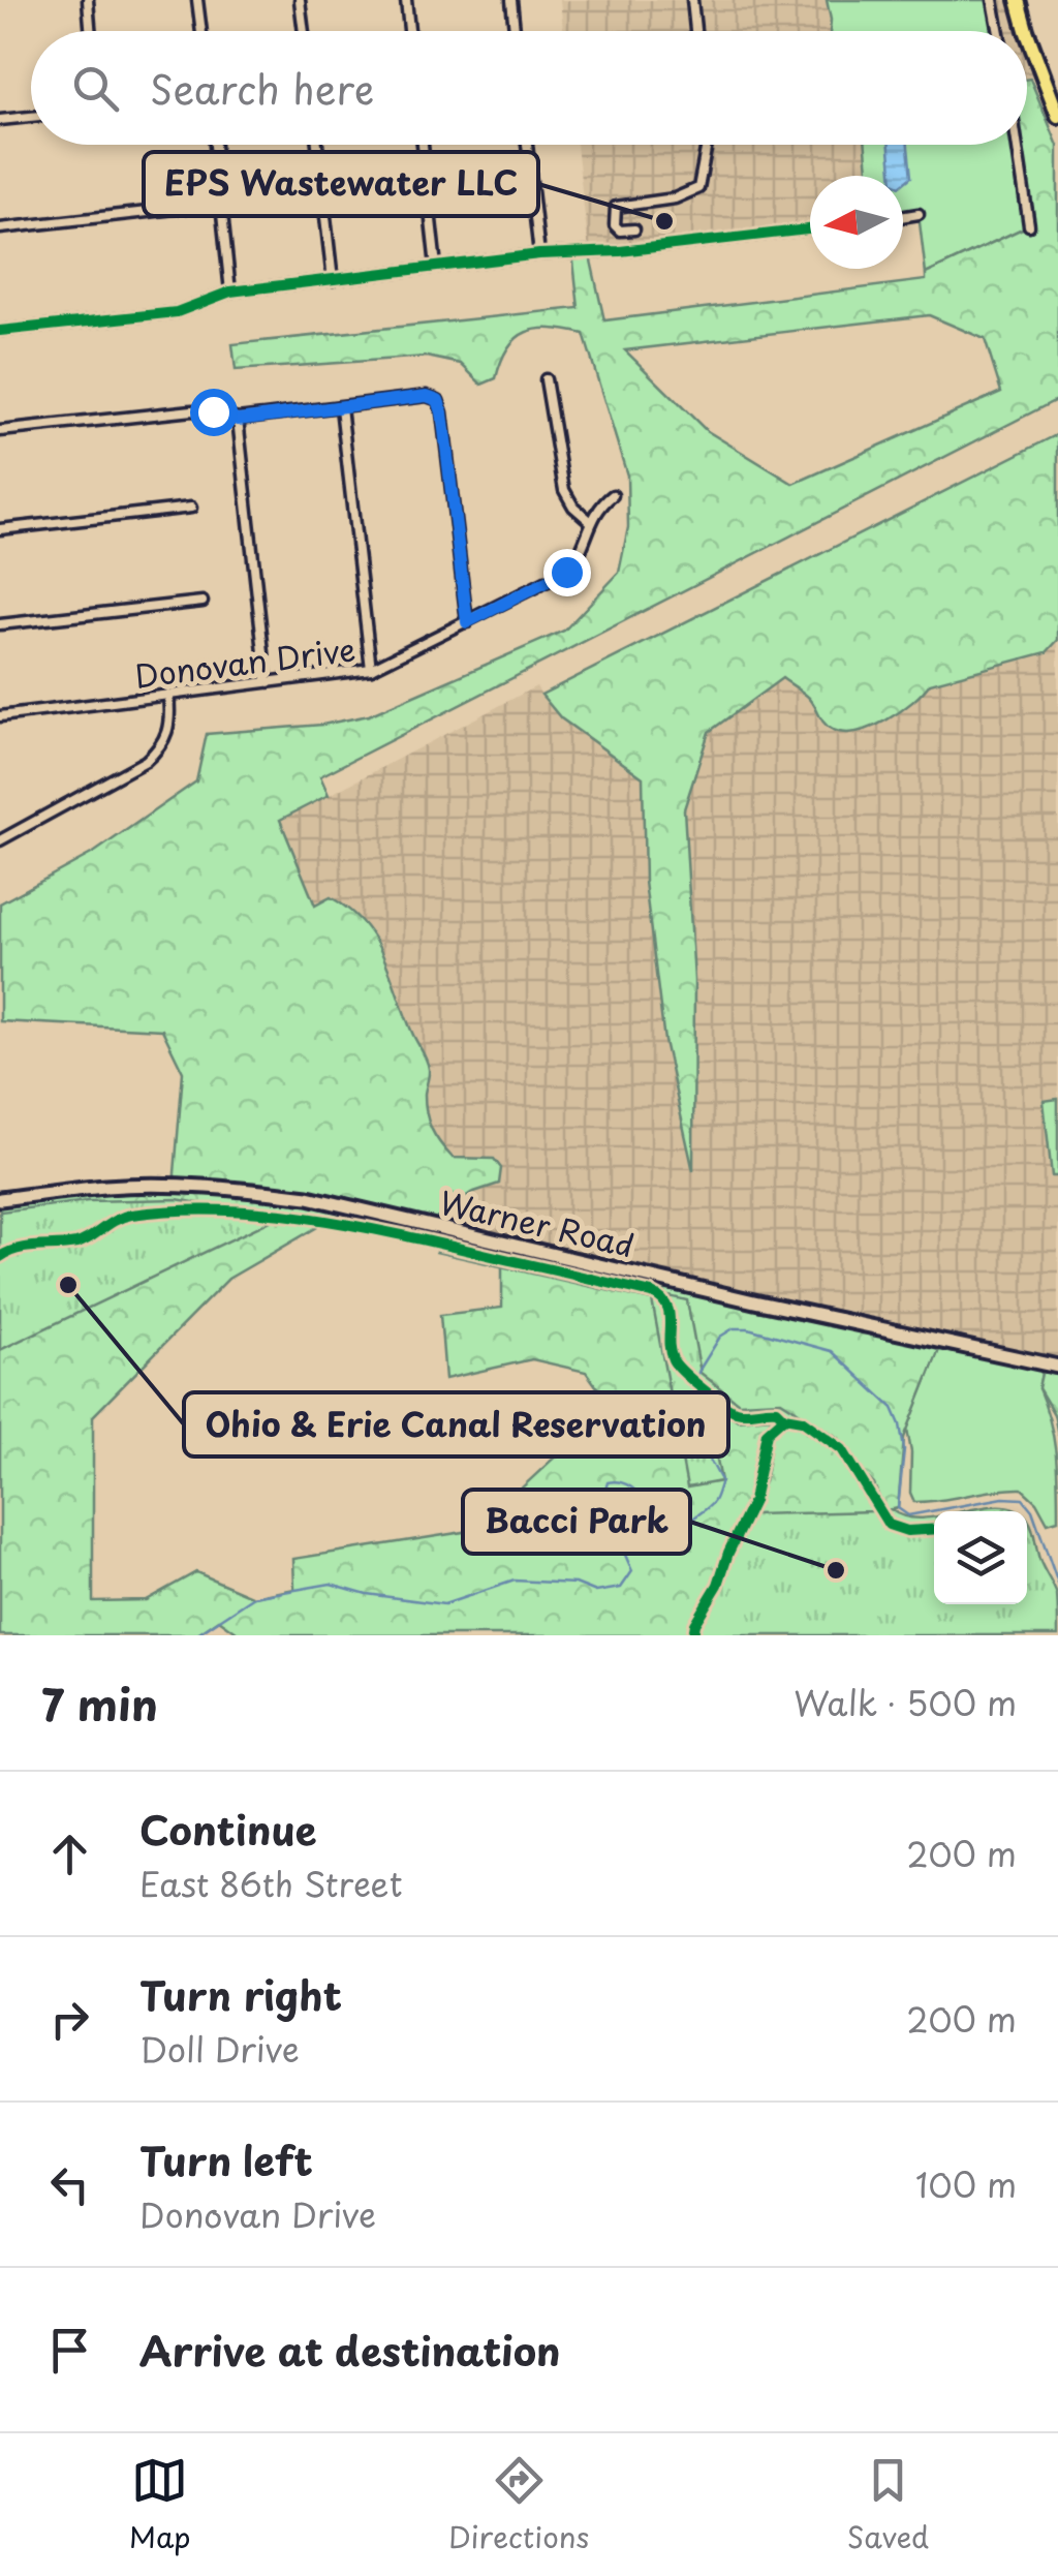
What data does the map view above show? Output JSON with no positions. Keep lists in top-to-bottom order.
{
  "streets": {
    "main road": ["Warner Road"],
    "street": ["Donovan Drive"]
  },
  "places": ["EPS Wastewater LLC", "Ohio & Erie Canal Reservation", "Bacci Park"],
  "north": "left",
  "page": {
    "search": "Search here",
    "heading": ["7 min", "Walk · 500 m"],
    "list": [
      ["Continue", "East 86th Street", "200 m"],
      ["Turn right", "Doll Drive", "200 m"],
      ["Turn left", "Donovan Drive", "100 m"],
      "Arrive at destination"
    ],
    "nav": ["Map", "Directions", "Saved"]
  }
}
